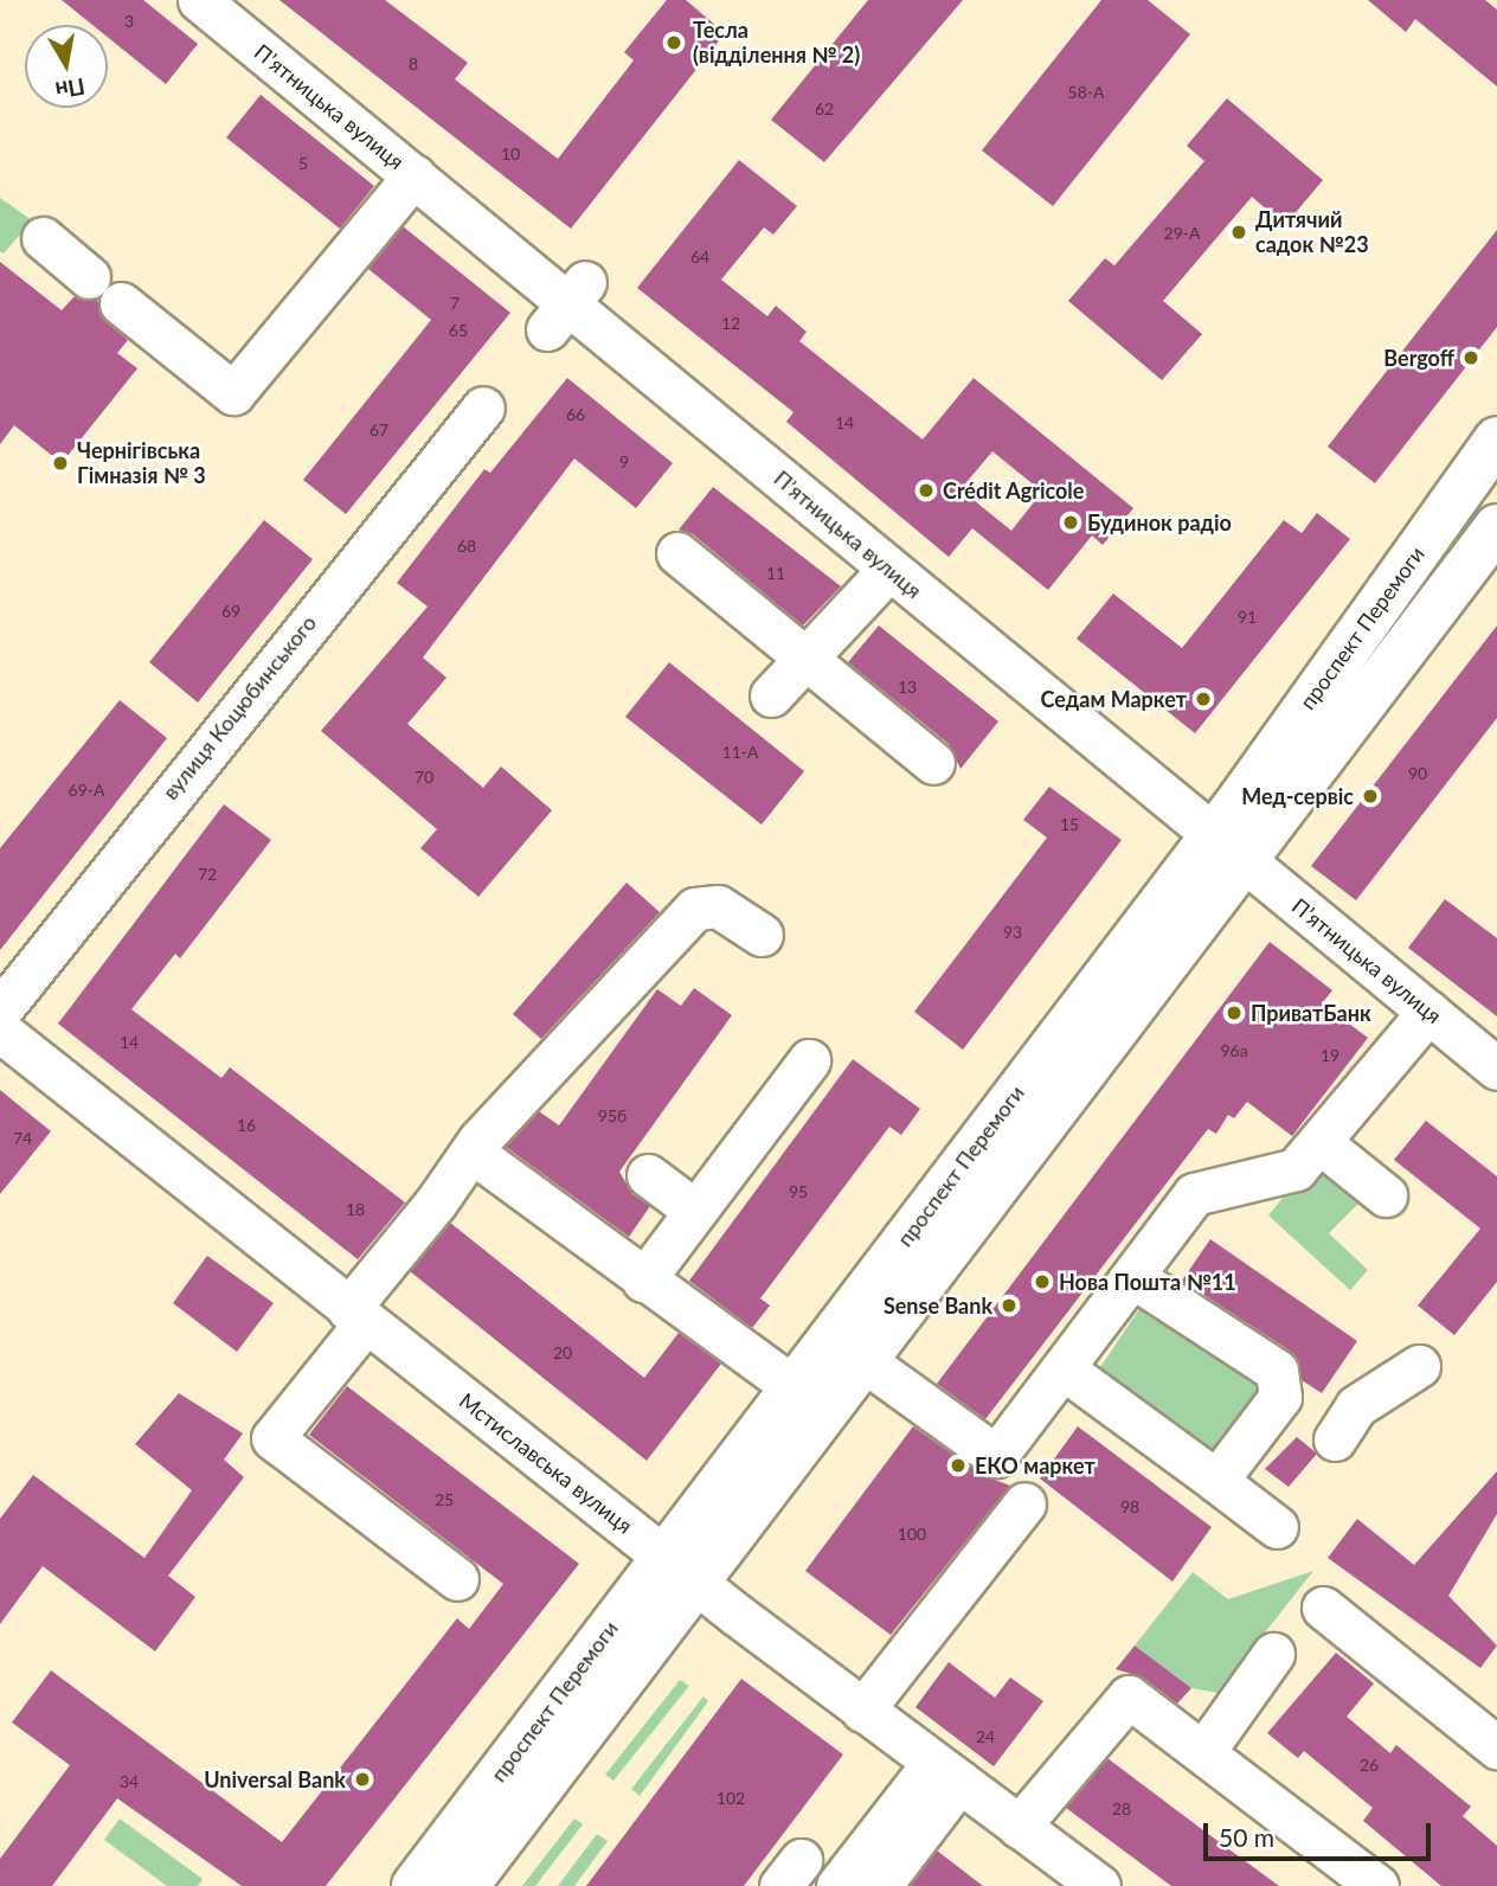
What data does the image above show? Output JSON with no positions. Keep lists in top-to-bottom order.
{
  "streets": {
    "main road": ["проспект Перемоги"],
    "street": ["Пʼятницька вулиця", "вулиця Коцюбинського", "Мстиславська вулиця"]
  },
  "crossings": [
    ["Пʼятницька вулиця", "проспект Перемоги"],
    ["проспект Перемоги", "Мстиславська вулиця"]
  ],
  "places": [
    "Тесла (відділення № 2)",
    "Дитячий садок №23",
    "Bergoff",
    "Чернігівська Гімназія № 3",
    "Crédit Agricole",
    "Будинок радіо",
    "Седам Маркет",
    "Мед-сервіс",
    "ПриватБанк",
    "Нова Пошта №11",
    "Sense Bank",
    "ЕКО маркет",
    "Universal Bank"
  ],
  "house_numbers": [
    "3",
    "8",
    "58-А",
    "62",
    "10",
    "5",
    "29-А",
    "64",
    "7",
    "12",
    "65",
    "66",
    "14",
    "67",
    "9",
    "68",
    "11",
    "69",
    "91",
    "13",
    "11-А",
    "90",
    "70",
    "69-А",
    "15",
    "72",
    "93",
    "14",
    "96а",
    "19",
    "95б",
    "16",
    "74",
    "95",
    "18",
    "20",
    "25",
    "98",
    "100",
    "24",
    "26",
    "34",
    "102",
    "28"
  ],
  "scale_bar": "50 m",
  "north": "bottom"
}
